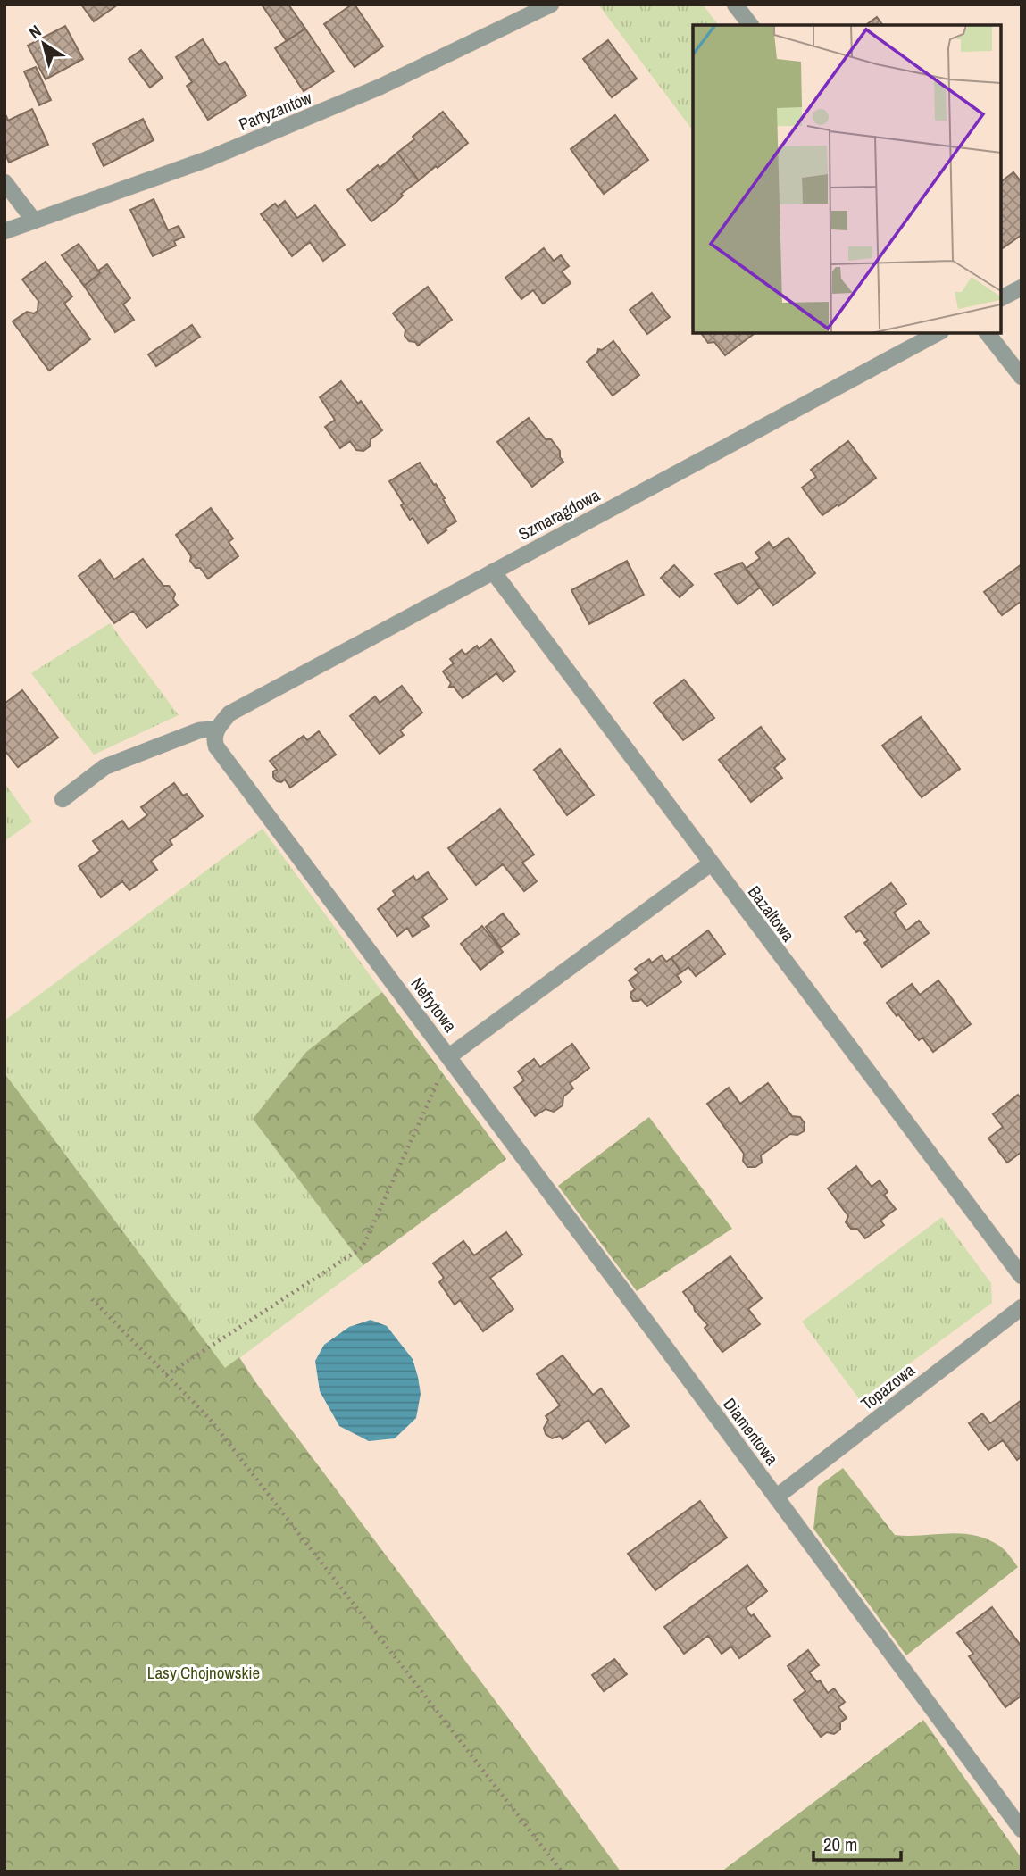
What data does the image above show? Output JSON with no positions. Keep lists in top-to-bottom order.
{
  "streets": {
    "street": [
      "Partyzantów",
      "Szmaragdowa",
      "Bazaltowa",
      "Nefrytowa",
      "Topazowa",
      "Diamentowa"
    ]
  },
  "crossings": [
    ["Szmaragdowa", "Bazaltowa"],
    ["Szmaragdowa", "Nefrytowa"],
    ["Bazaltowa", "Nefrytowa"],
    ["Nefrytowa", "Diamentowa"],
    ["Topazowa", "Diamentowa"]
  ],
  "parks": ["Lasy Chojnowskie"],
  "scale_bar": "20 m",
  "north": "top left"
}
